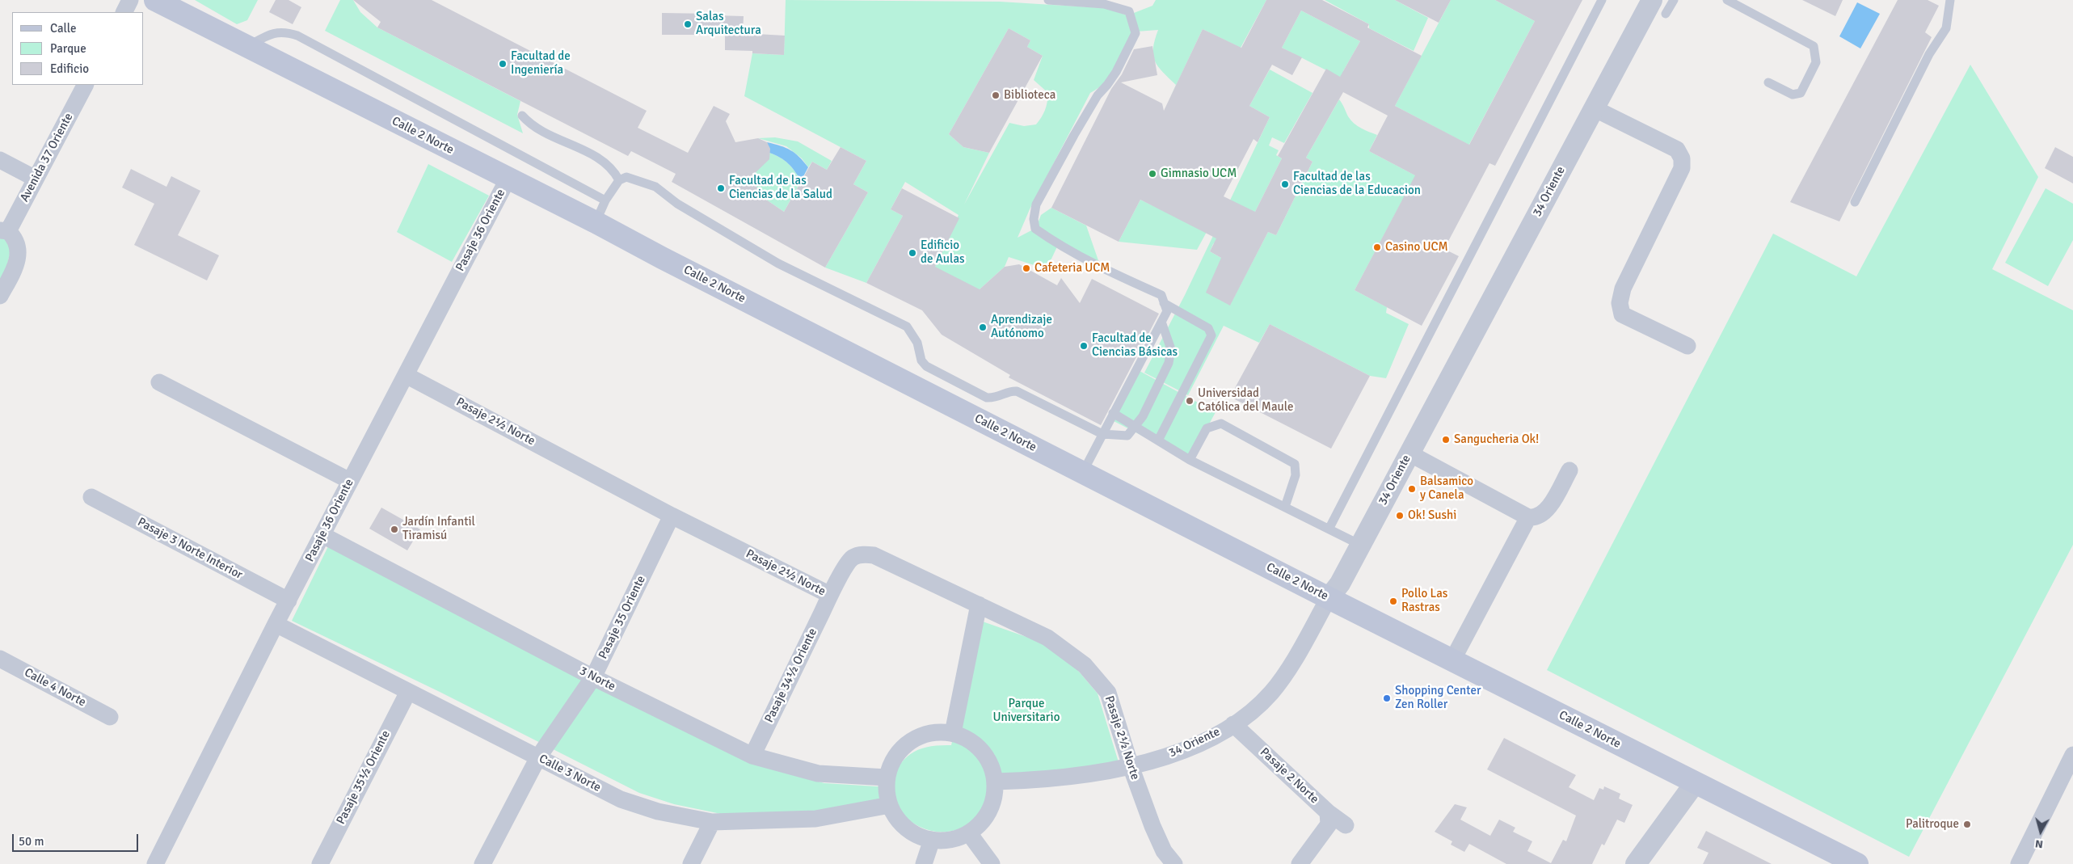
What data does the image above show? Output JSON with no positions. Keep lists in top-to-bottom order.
{
  "streets": {
    "main road": ["Calle 2 Norte"],
    "street": [
      "Avenida 37 Oriente",
      "34 Oriente",
      "Pasaje 36 Oriente",
      "Pasaje 2½ Norte",
      "Pasaje 3 Norte Interior",
      "Pasaje 35 Oriente",
      "Pasaje 34½ Oriente",
      "3 Norte",
      "Calle 4 Norte",
      "Calle 3 Norte",
      "Pasaje 2 Norte",
      "Pasaje 35½ Oriente"
    ]
  },
  "crossings": [
    ["Calle 2 Norte", "34 Oriente"],
    ["Calle 2 Norte", "Pasaje 36 Oriente"],
    ["34 Oriente", "Pasaje 2½ Norte"],
    ["34 Oriente", "3 Norte"],
    ["34 Oriente", "Calle 3 Norte"],
    ["34 Oriente", "Pasaje 2 Norte"],
    ["Pasaje 36 Oriente", "Pasaje 2½ Norte"],
    ["Pasaje 36 Oriente", "Pasaje 3 Norte Interior"],
    ["Pasaje 36 Oriente", "3 Norte"],
    ["Pasaje 36 Oriente", "Calle 3 Norte"],
    ["Pasaje 2½ Norte", "Pasaje 35 Oriente"],
    ["Pasaje 2½ Norte", "Pasaje 34½ Oriente"],
    ["Pasaje 35 Oriente", "3 Norte"],
    ["Pasaje 35 Oriente", "Calle 3 Norte"],
    ["Pasaje 34½ Oriente", "3 Norte"],
    ["3 Norte", "Calle 3 Norte"],
    ["Calle 3 Norte", "Pasaje 35½ Oriente"]
  ],
  "parks": ["Parque Universitario"],
  "places": [
    "Salas Arquitectura",
    "Facultad de Ingeniería",
    "Biblioteca",
    "Gimnasio UCM",
    "Facultad de las Ciencias de la Educacion",
    "Facultad de las Ciencias de la Salud",
    "Casino UCM",
    "Edificio de Aulas",
    "Cafeteria UCM",
    "Aprendizaje Autónomo",
    "Facultad de Ciencias Básicas",
    "Universidad Católica del Maule",
    "Sangucheria Ok!",
    "Balsamico y Canela",
    "Ok! Sushi",
    "Jardín Infantil Tiramisú",
    "Pollo Las Rastras",
    "Shopping Center Zen Roller",
    "Palitroque"
  ],
  "legend": ["Calle", "Parque", "Edificio"],
  "scale_bar": "50 m",
  "north": "bottom"
}
